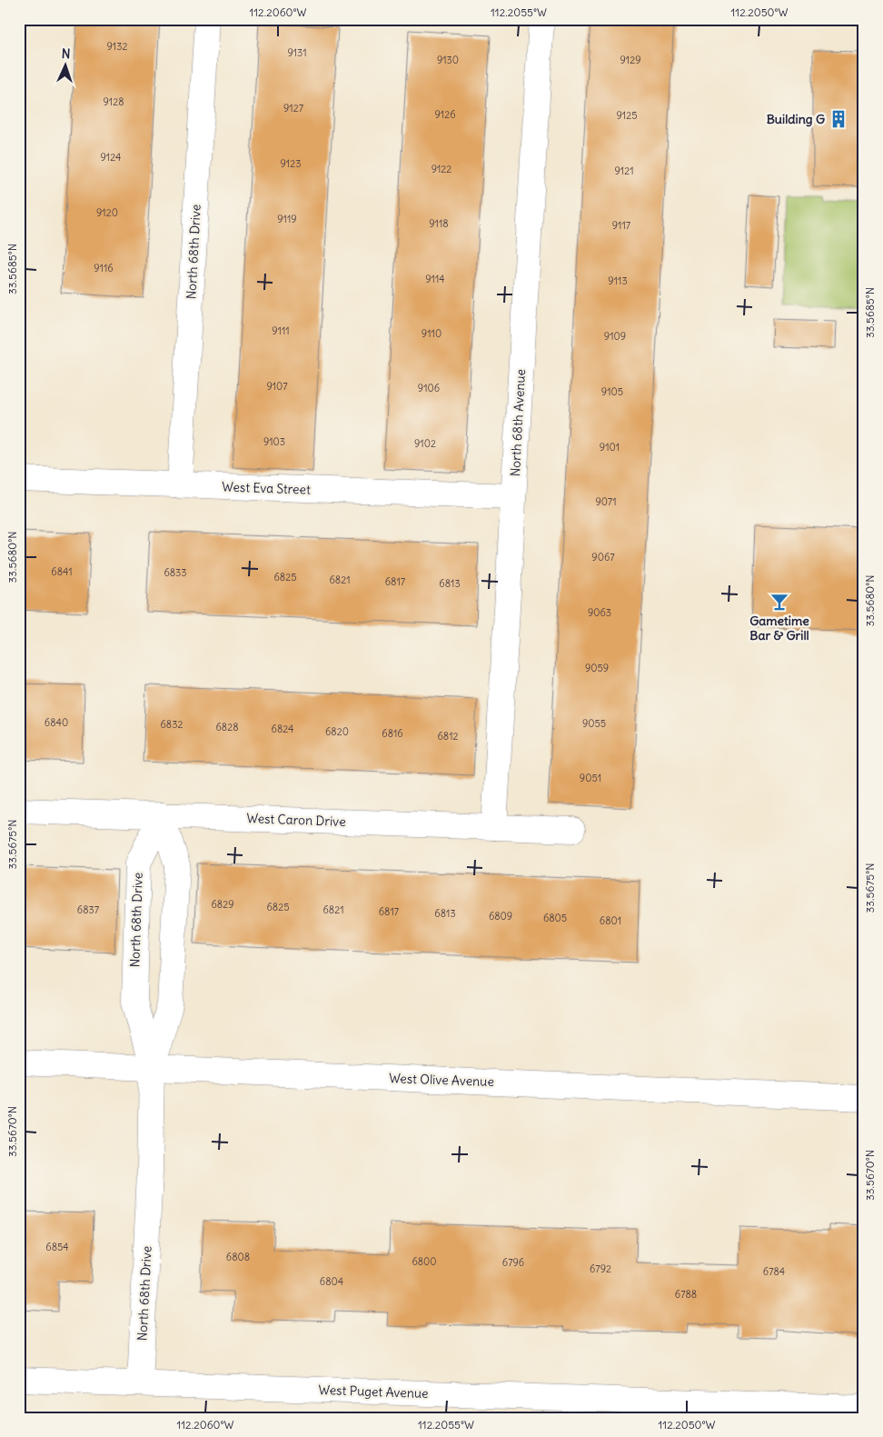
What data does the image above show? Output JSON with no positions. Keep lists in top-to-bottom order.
{
  "streets": {
    "street": [
      "North 68th Drive",
      "North 68th Avenue",
      "West Eva Street",
      "West Caron Drive",
      "West Olive Avenue",
      "West Puget Avenue"
    ]
  },
  "crossings": [
    ["North 68th Drive", "West Eva Street"],
    ["North 68th Drive", "West Caron Drive"],
    ["North 68th Drive", "West Olive Avenue"],
    ["North 68th Drive", "West Puget Avenue"],
    ["North 68th Avenue", "West Eva Street"],
    ["North 68th Avenue", "West Caron Drive"]
  ],
  "places": {
    "building": ["Building G"],
    "bar": ["Gametime Bar & Grill"]
  },
  "house_numbers": [
    "9132",
    "9131",
    "9130",
    "9129",
    "9128",
    "9127",
    "9126",
    "9125",
    "9124",
    "9123",
    "9122",
    "9121",
    "9120",
    "9119",
    "9118",
    "9117",
    "9116",
    "9114",
    "9113",
    "9111",
    "9110",
    "9109",
    "9107",
    "9106",
    "9105",
    "9103",
    "9102",
    "9101",
    "9071",
    "9067",
    "6841",
    "6833",
    "6825",
    "6821",
    "6817",
    "6813",
    "9063",
    "9059",
    "6840",
    "9055",
    "6832",
    "6828",
    "6824",
    "6820",
    "6816",
    "6812",
    "9051",
    "6829",
    "6825",
    "6837",
    "6821",
    "6817",
    "6813",
    "6809",
    "6805",
    "6801",
    "6854",
    "6808",
    "6800",
    "6796",
    "6792",
    "6784",
    "6804",
    "6788"
  ],
  "north": "top",
  "coordinates": [
    "112.2060°W",
    "112.2055°W",
    "112.2050°W",
    "33.5685°N",
    "33.5680°N",
    "33.5675°N",
    "33.5670°N"
  ]
}
